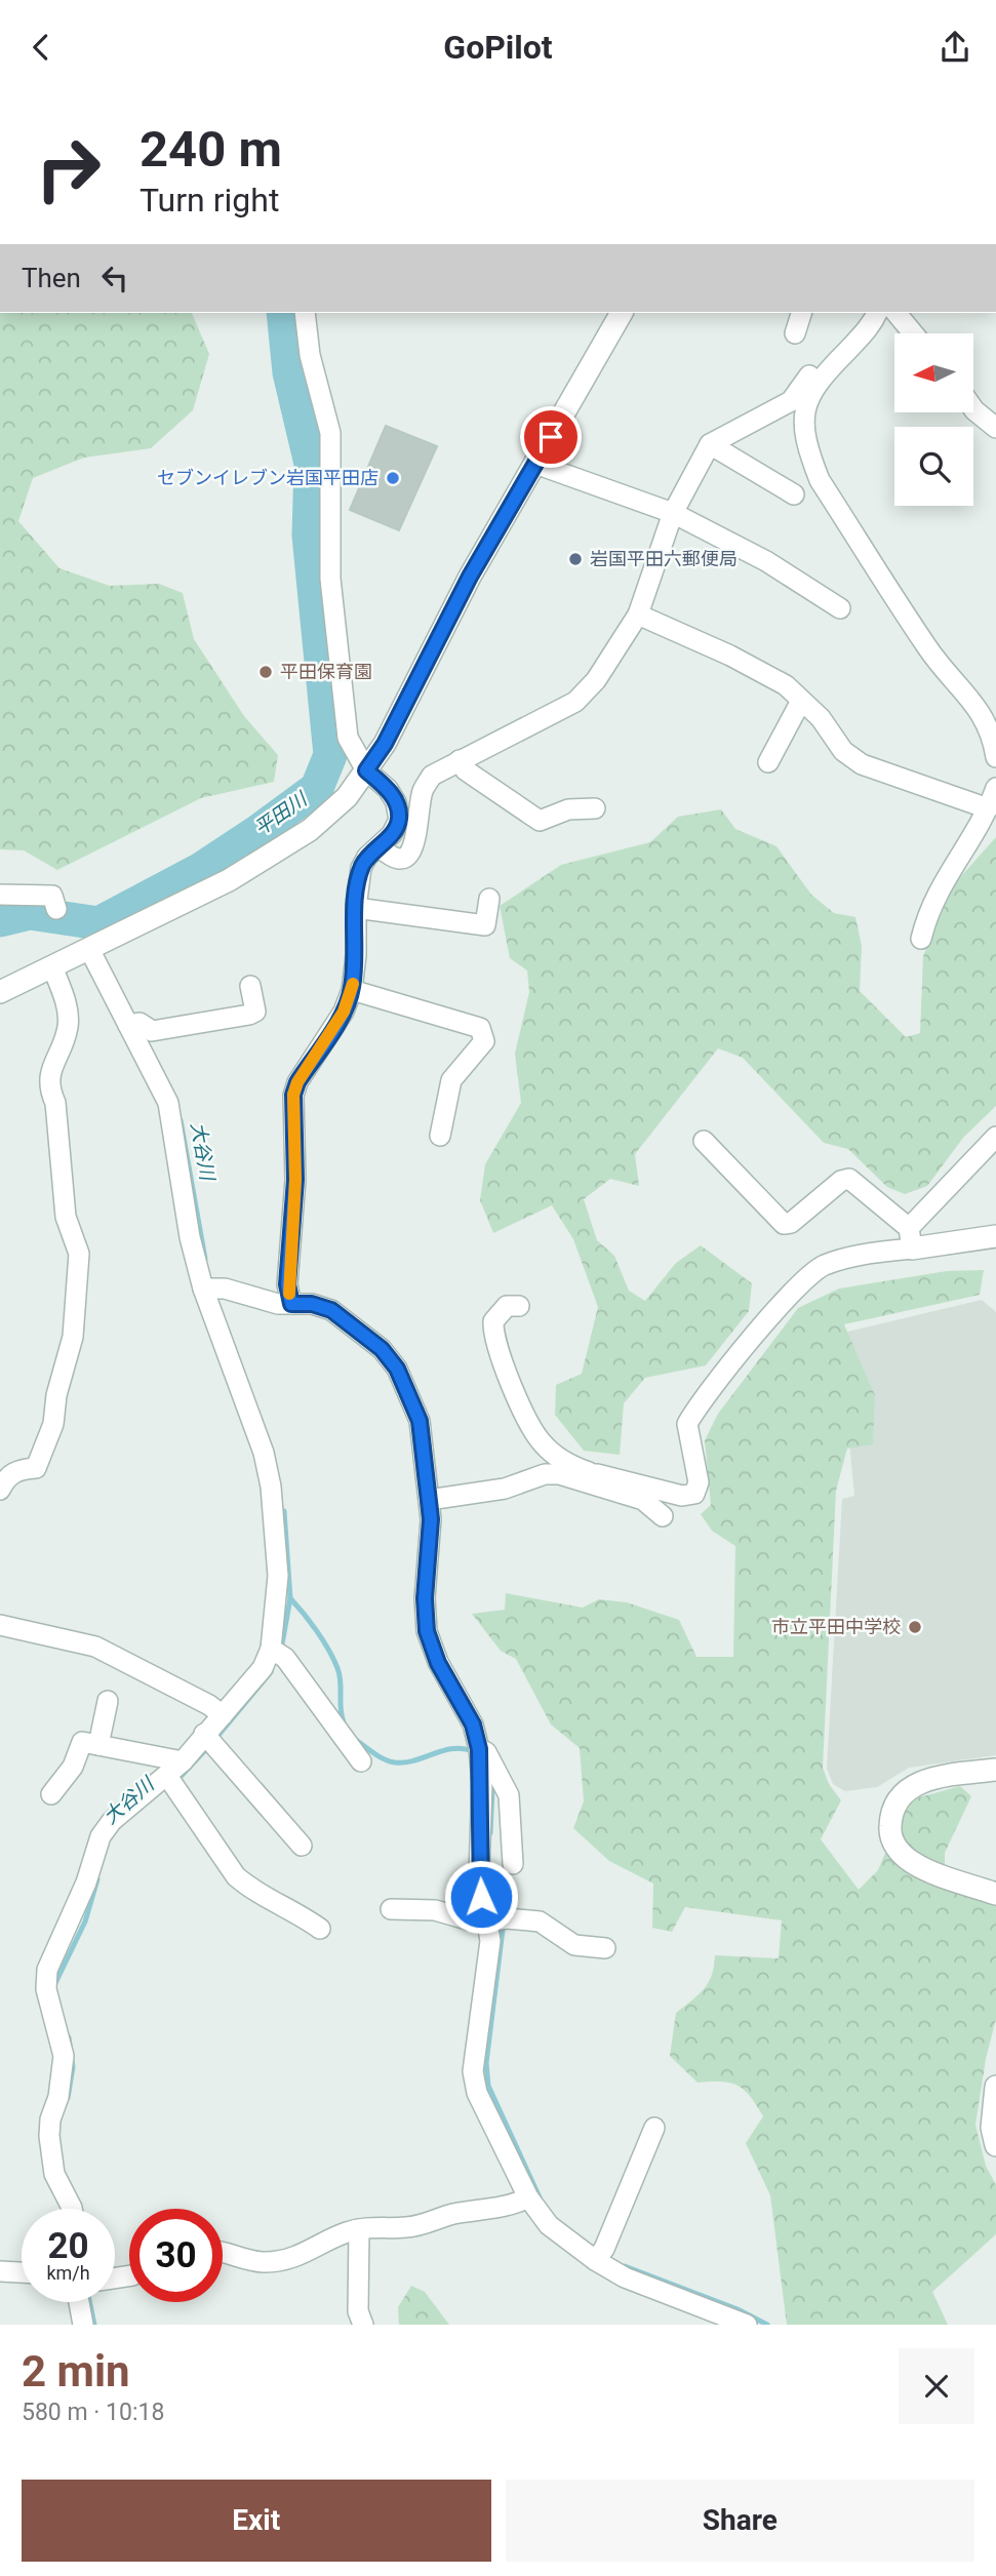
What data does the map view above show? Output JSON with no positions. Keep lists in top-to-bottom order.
{
  "water": ["平田川", "大谷川"],
  "places": [
    "セブンイレブン岩国平田店",
    "岩国平田六郵便局",
    "平田保育園",
    "市立平田中学校"
  ],
  "north": "left",
  "page": {
    "header": "GoPilot",
    "turn": ["240 m", "Turn right"],
    "then": "Then",
    "speed": "20 km/h",
    "limit": "30",
    "heading": ["2 min", "580 m · 10:18"],
    "buttons": ["Exit", "Share"]
  }
}
